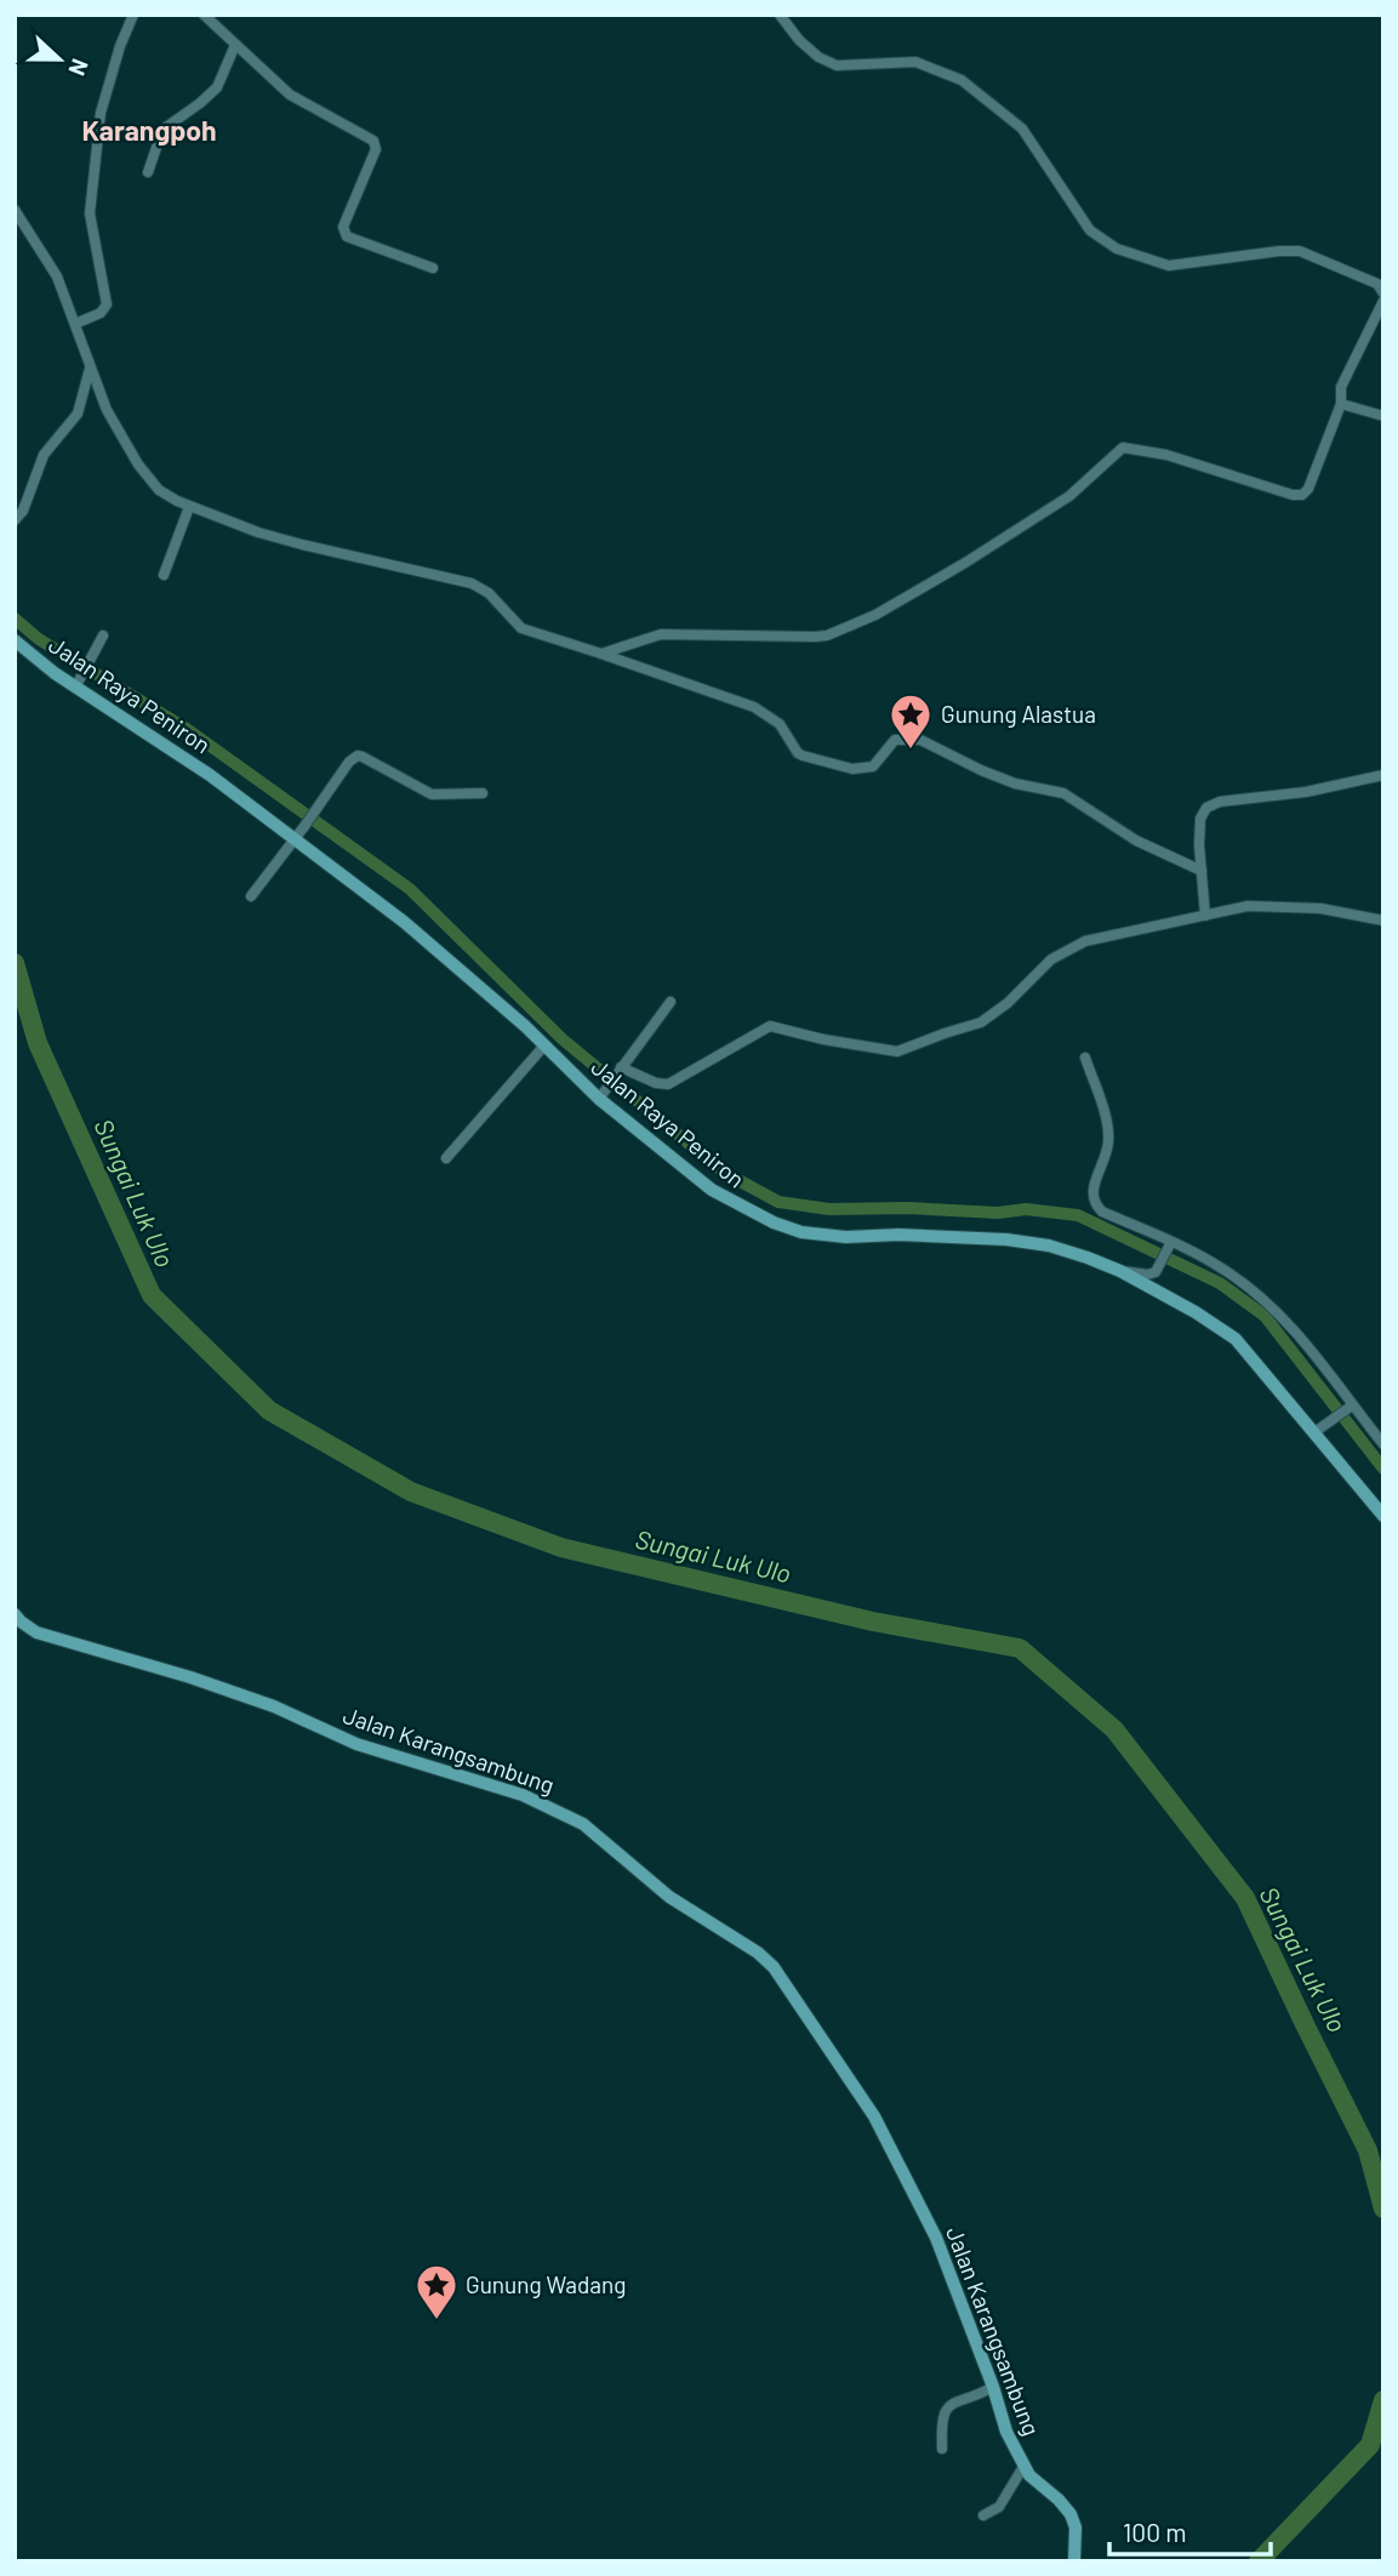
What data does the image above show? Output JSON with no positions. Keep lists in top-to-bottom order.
{
  "streets": {
    "main road": ["Jalan Raya Peniron", "Jalan Karangsambung"]
  },
  "districts": ["Karangpoh"],
  "water": ["Sungai Luk Ulo"],
  "places": {
    "place": ["Gunung Alastua", "Gunung Wadang"]
  },
  "scale_bar": "100 m",
  "north": "right"
}
